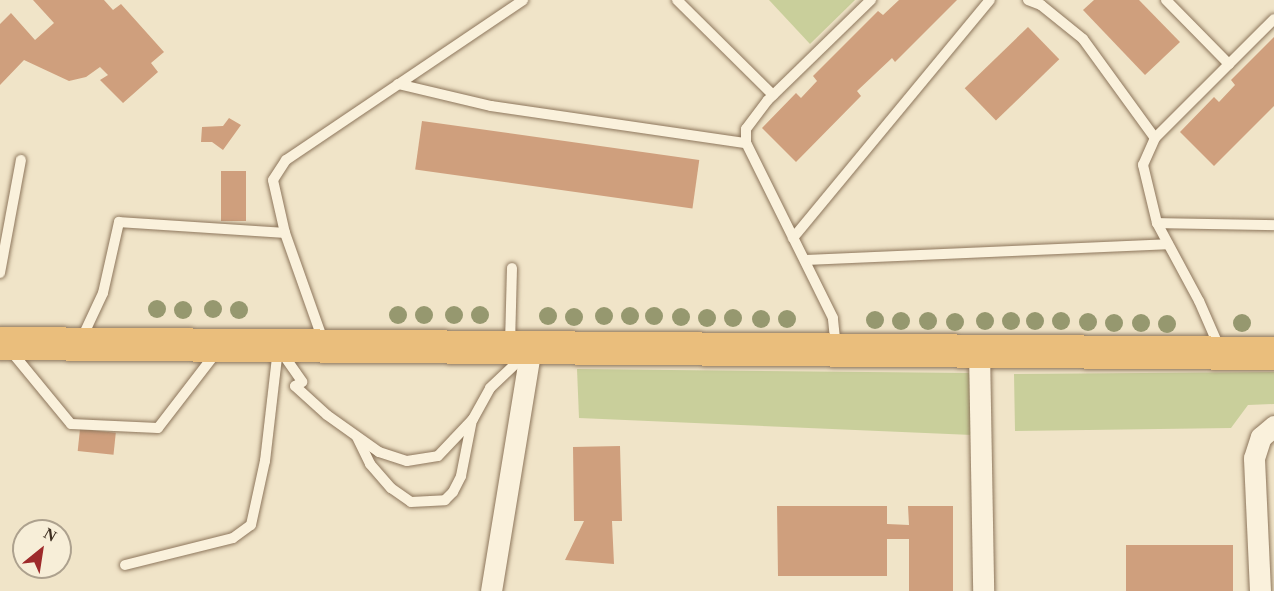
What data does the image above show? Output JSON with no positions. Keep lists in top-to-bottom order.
{
  "north": "top right"
}
